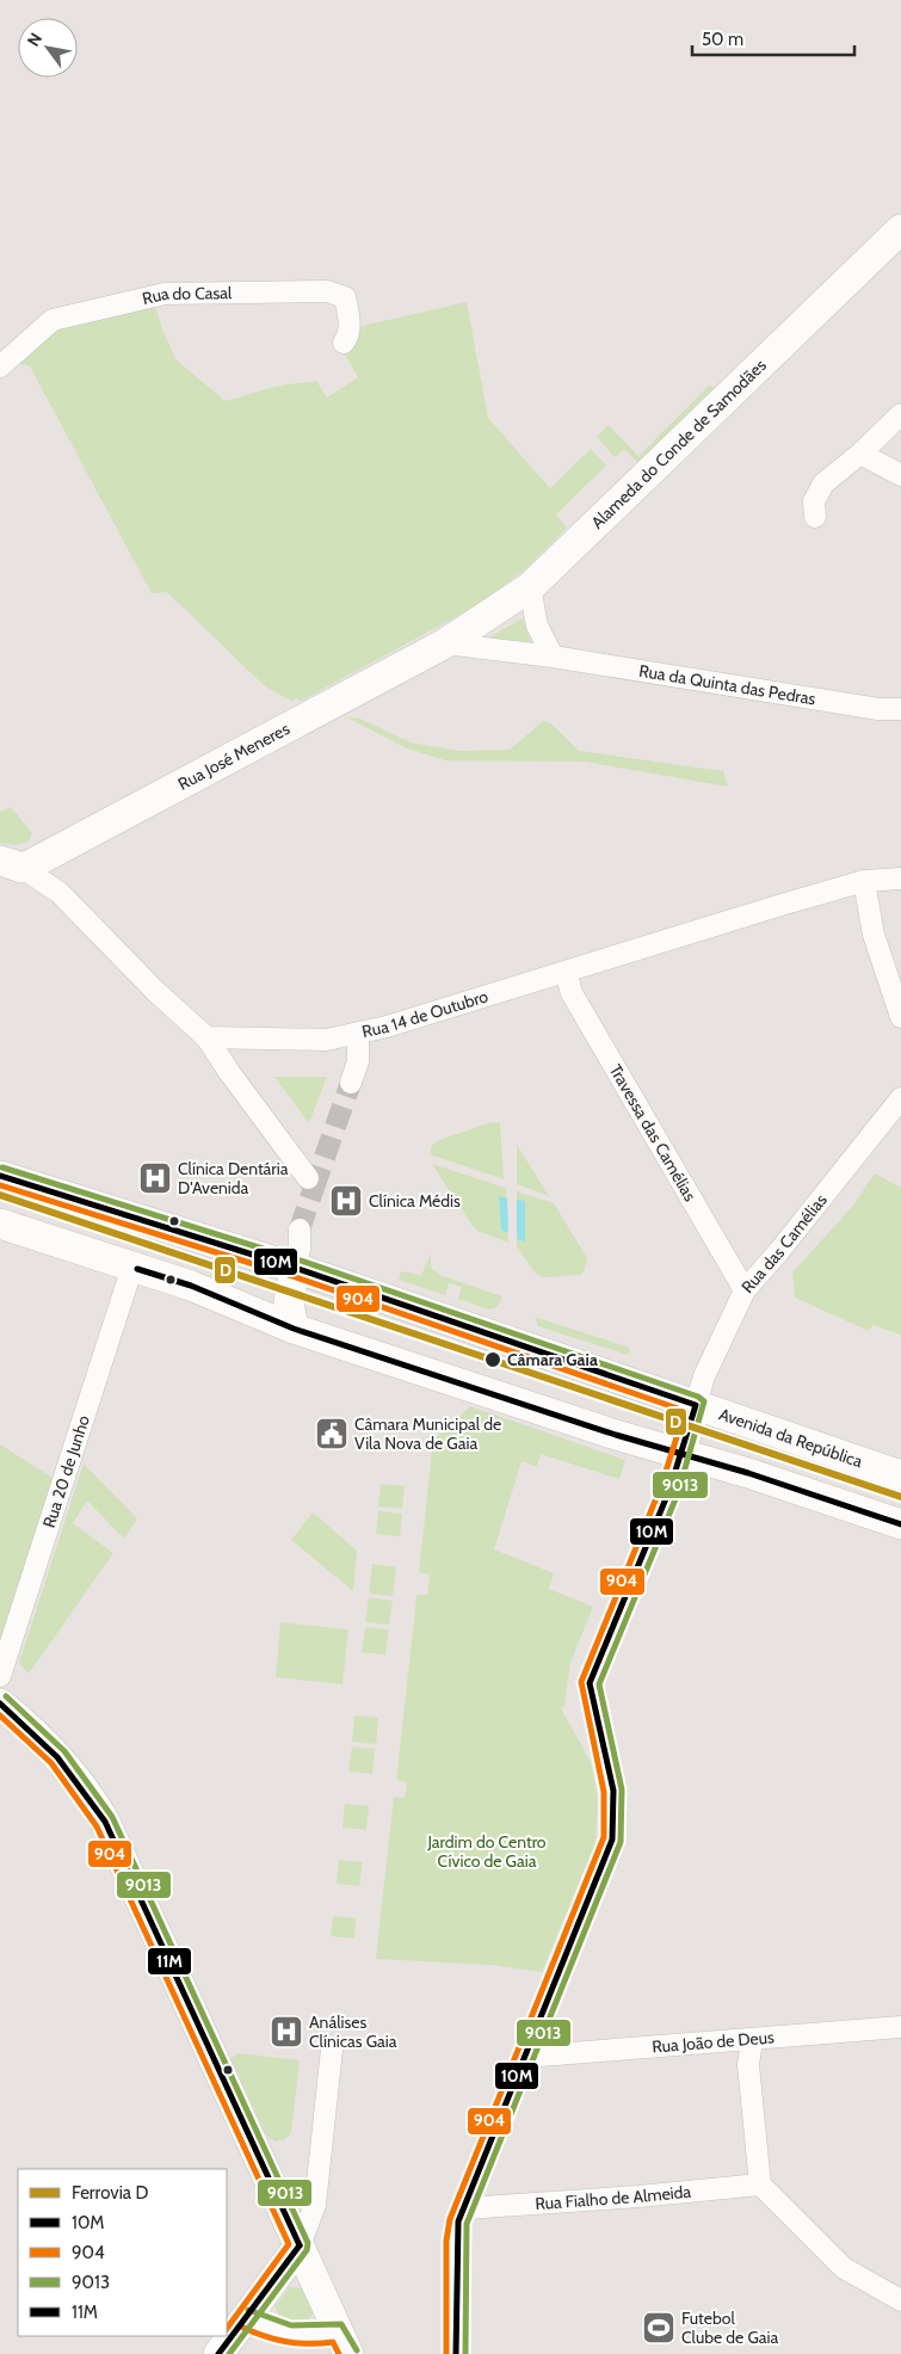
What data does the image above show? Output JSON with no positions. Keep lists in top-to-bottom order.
{
  "streets": {
    "main road": ["Alameda do Conde de Samodães", "Rua José Meneres", "Avenida da República"],
    "street": [
      "Rua do Casal",
      "Rua da Quinta das Pedras",
      "Rua 14 de Outubro",
      "Travessa das Camélias",
      "Rua das Camélias",
      "Rua 20 de Junho",
      "Rua João de Deus",
      "Rua Fialho de Almeida"
    ]
  },
  "crossings": [
    ["Alameda do Conde de Samodães", "Rua da Quinta das Pedras"],
    ["Alameda do Conde de Samodães", "Rua José Meneres"],
    ["Rua da Quinta das Pedras", "Rua José Meneres"],
    ["Rua 14 de Outubro", "Travessa das Camélias"],
    ["Travessa das Camélias", "Rua das Camélias"],
    ["Rua das Camélias", "Avenida da República"]
  ],
  "parks": ["Jardim do Centro Cívico de Gaia"],
  "places": {
    "hospital": ["Clínica Dentária D'Avenida", "Clínica Médis", "Análises Clínicas Gaia"],
    "other": ["Câmara Gaia"],
    "public building": ["Câmara Municipal de Vila Nova de Gaia"],
    "sports": ["Futebol Clube de Gaia"]
  },
  "lines": [
    "transit line 9013",
    "transit line 10M",
    "transit line 904",
    "rail line D",
    "transit line 11M"
  ],
  "legend": [
    "Ferrovia D",
    "10M",
    "904",
    "9013",
    "11M"
  ],
  "scale_bar": "50 m",
  "north": "top left"
}
